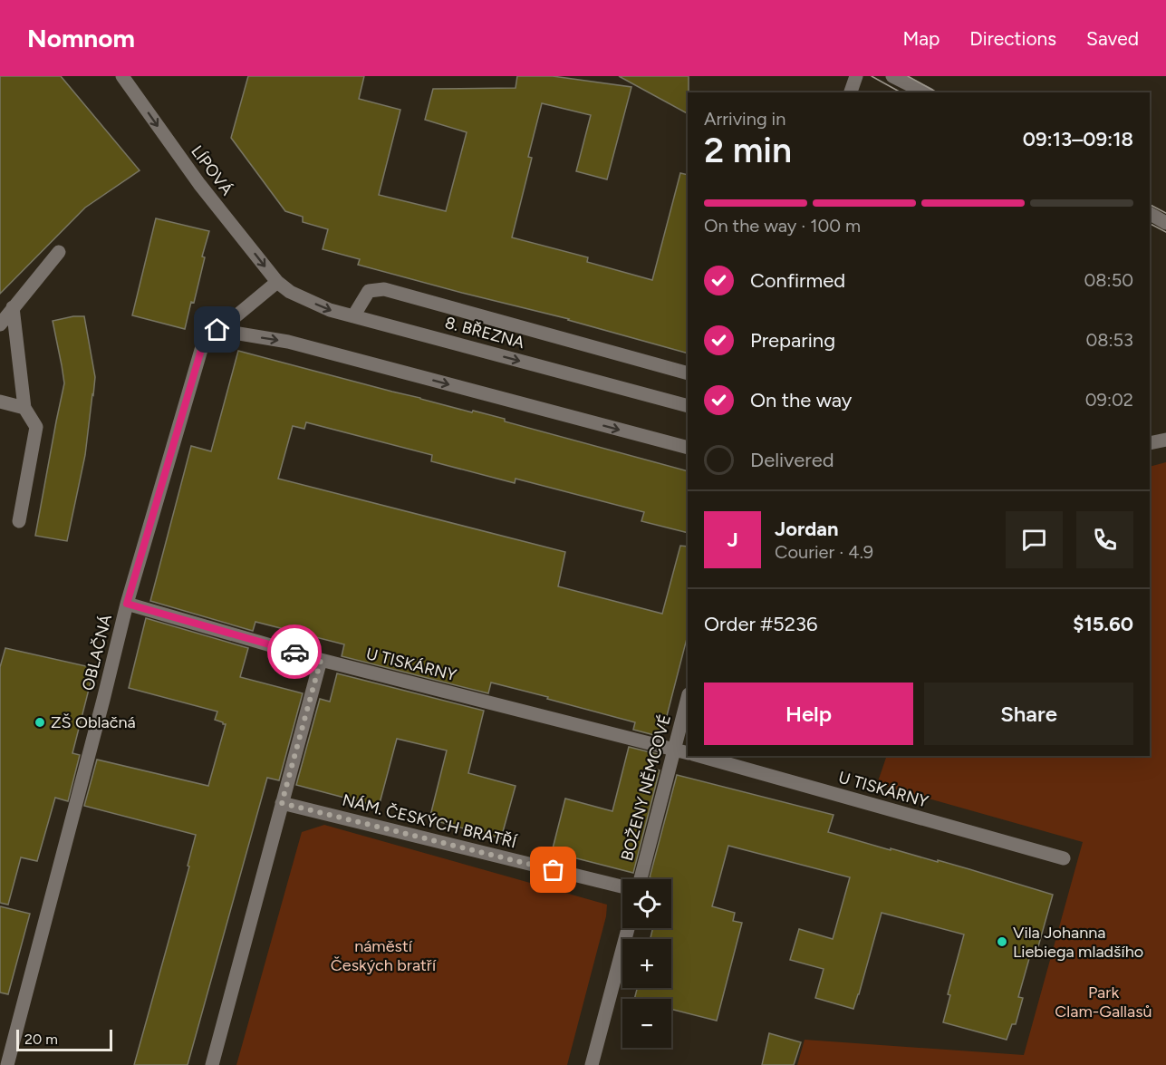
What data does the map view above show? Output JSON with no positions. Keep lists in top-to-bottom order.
{
  "streets": {
    "street": [
      "LÍPOVÁ",
      "8. BŘEZNA",
      "OBLAČNÁ",
      "U TISKÁRNY",
      "BOŽENY NĚMCOVÉ",
      "NÁM. ČESKÝCH BRATŘÍ"
    ]
  },
  "crossings": [
    ["LÍPOVÁ", "8. BŘEZNA"],
    ["LÍPOVÁ", "OBLAČNÁ"],
    ["8. BŘEZNA", "OBLAČNÁ"],
    ["OBLAČNÁ", "U TISKÁRNY"],
    ["U TISKÁRNY", "BOŽENY NĚMCOVÉ"]
  ],
  "one_way": ["LÍPOVÁ"],
  "parks": ["náměstí Českých bratří", "Park Clam-Gallasů"],
  "places": ["ZŠ Oblačná", "Vila Johanna Liebiega mladšího"],
  "scale_bar": "20 m",
  "page": {
    "header": "Nomnom",
    "nav": ["Map", "Directions", "Saved"],
    "heading": ["2 min", "Arriving in", "09:13–09:18"],
    "panel": [
      "Jordan",
      "Courier · 4.9",
      "Order #5236",
      "$15.60"
    ],
    "bar": "On the way · 100 m",
    "list": [
      ["Confirmed", "08:50"],
      ["Preparing", "08:53"],
      ["On the way", "09:02"],
      "Delivered"
    ],
    "round": "J",
    "buttons": ["Help", "Share"],
    "map_buttons": ["+", "−"],
    "scale": "20 m"
  }
}
